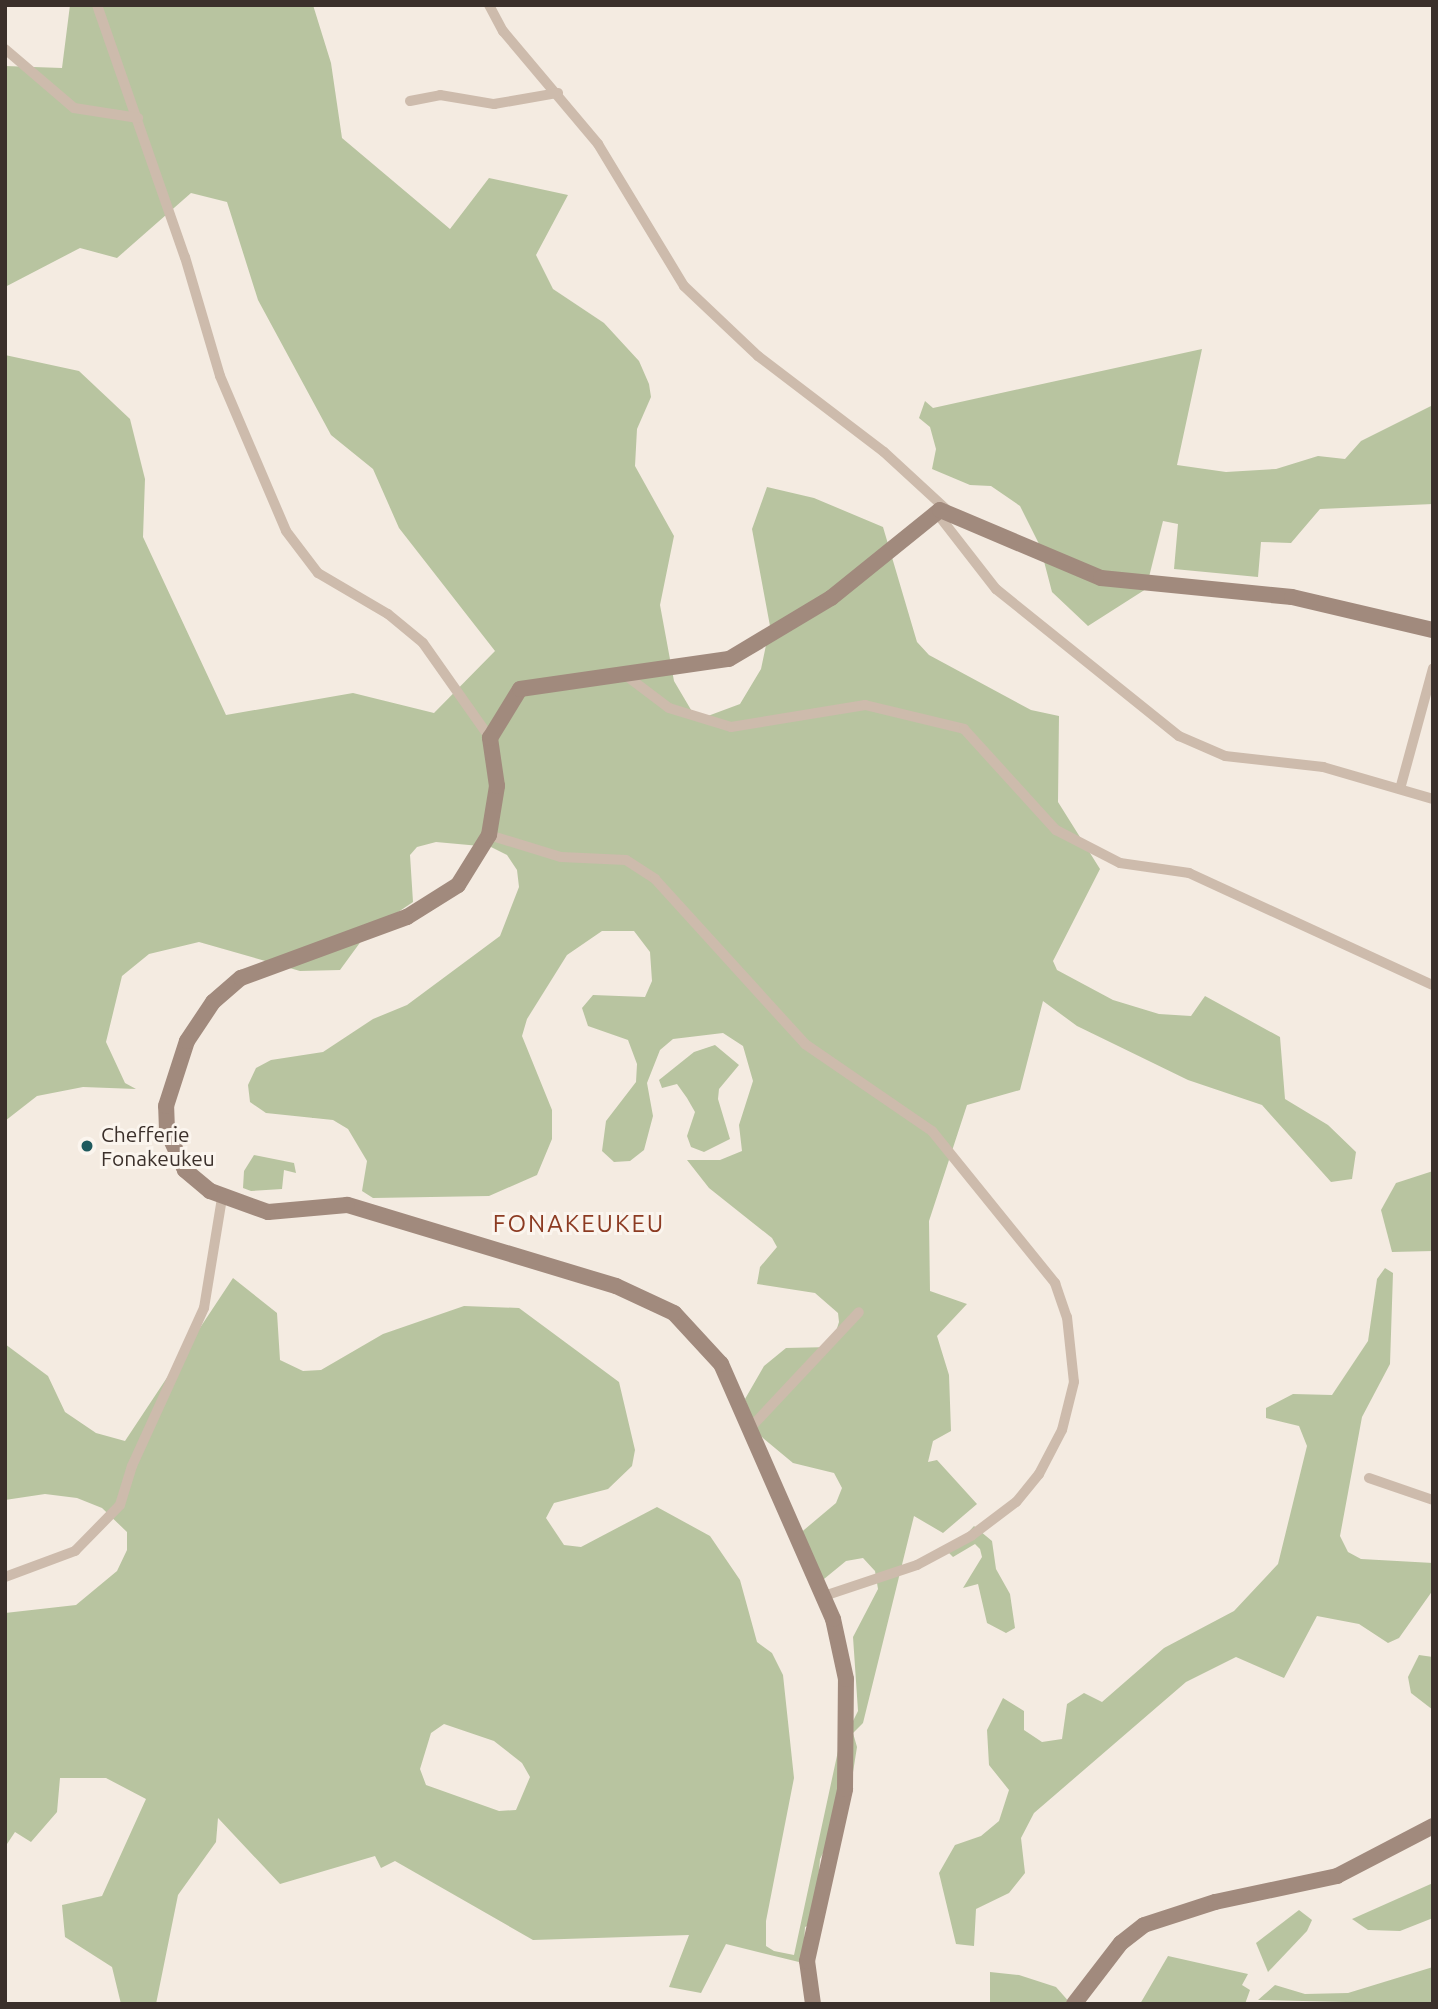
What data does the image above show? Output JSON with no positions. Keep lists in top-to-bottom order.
{
  "districts": ["FONAKEUKEU"],
  "places": ["Chefferie Fonakeukeu"]
}
